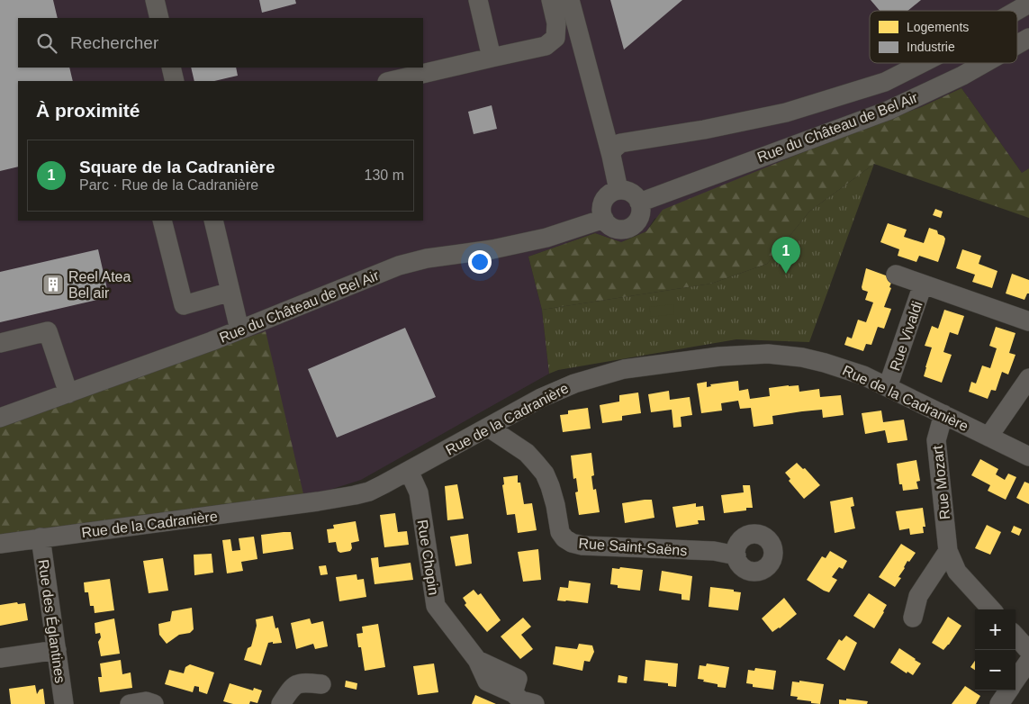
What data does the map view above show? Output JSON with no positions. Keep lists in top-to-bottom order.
{
  "streets": {
    "street": [
      "Rue du Château de Bel Air",
      "Rue Vivaldi",
      "Rue de la Cadranière",
      "Rue Mozart",
      "Rue Saint-Saëns",
      "Rue Chopin",
      "Rue des Églantines"
    ]
  },
  "crossings": [
    ["Rue Vivaldi", "Rue de la Cadranière"],
    ["Rue de la Cadranière", "Rue Mozart"],
    ["Rue de la Cadranière", "Rue Saint-Saëns"],
    ["Rue de la Cadranière", "Rue Chopin"],
    ["Rue de la Cadranière", "Rue des Églantines"]
  ],
  "places": {
    "building": ["Reel Atea Bel air"]
  },
  "legend": ["Logements", "Industrie"],
  "page": {
    "search": "Rechercher",
    "heading": "À proximité",
    "list": [
      {
        "mark": "1",
        "name": "Square de la Cadranière",
        "note": "Parc · Rue de la Cadranière",
        "value": "130 m"
      }
    ],
    "pins": "1",
    "map_buttons": ["+", "−"]
  }
}
